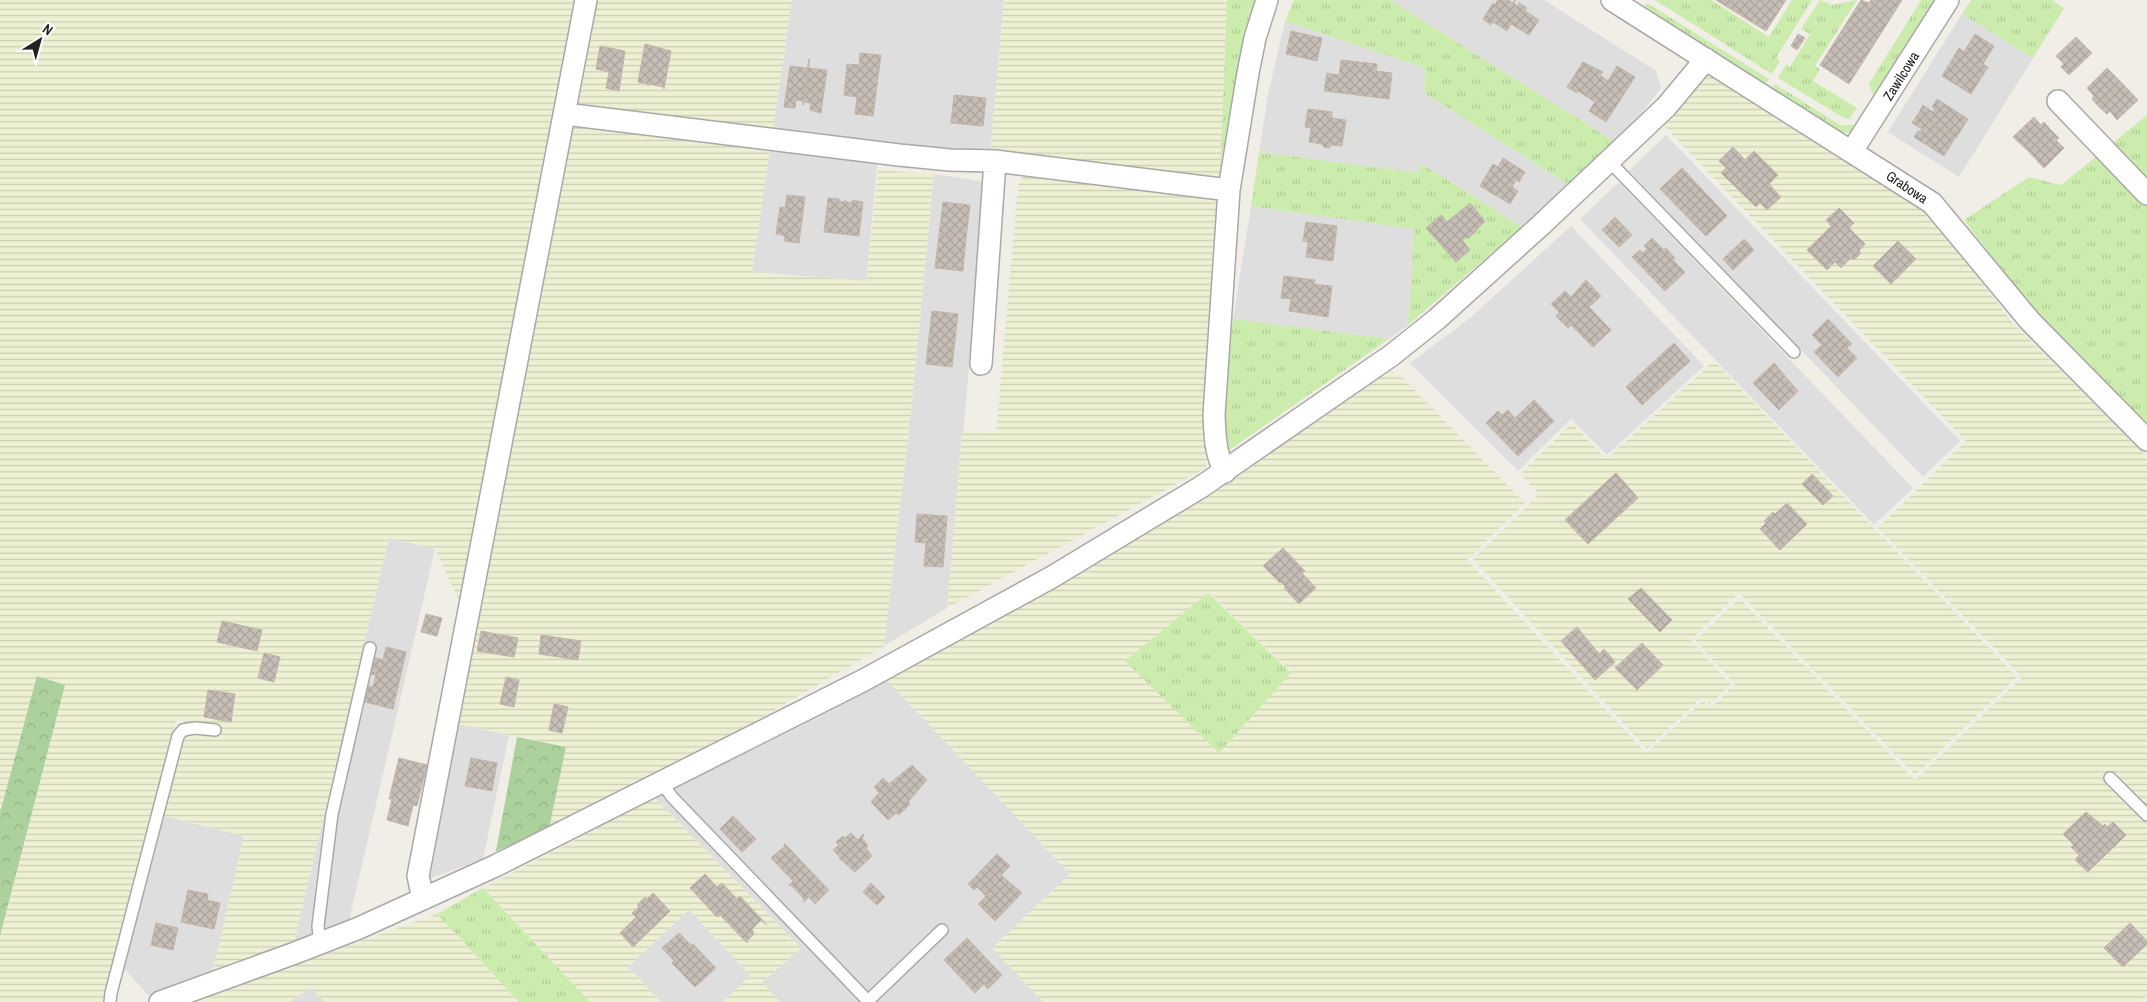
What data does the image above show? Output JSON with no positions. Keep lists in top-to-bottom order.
{
  "streets": {
    "street": ["Zawilcowa", "Grabowa"]
  },
  "crossings": [
    ["Zawilcowa", "Grabowa"]
  ],
  "north": "top right"
}
